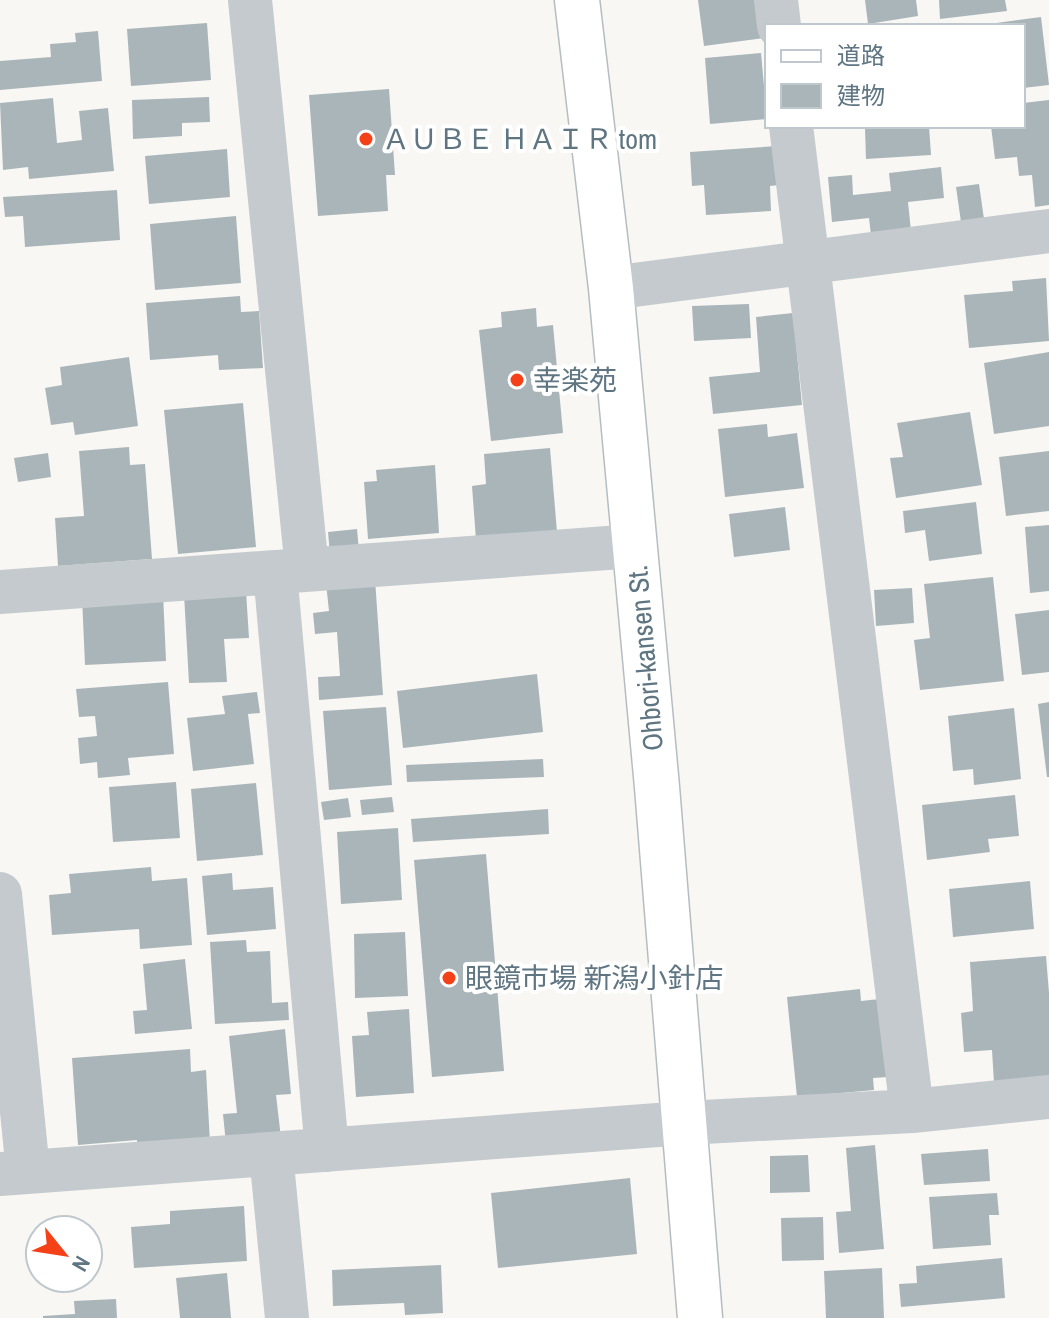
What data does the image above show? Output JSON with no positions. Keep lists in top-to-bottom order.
{
  "streets": {
    "street": ["Ohbori-kansen St."]
  },
  "places": ["ＡＵＢＥ ＨＡＩＲ tom", "幸楽苑", "眼鏡市場 新潟小針店"],
  "legend": ["道路", "建物"],
  "north": "bottom right"
}
